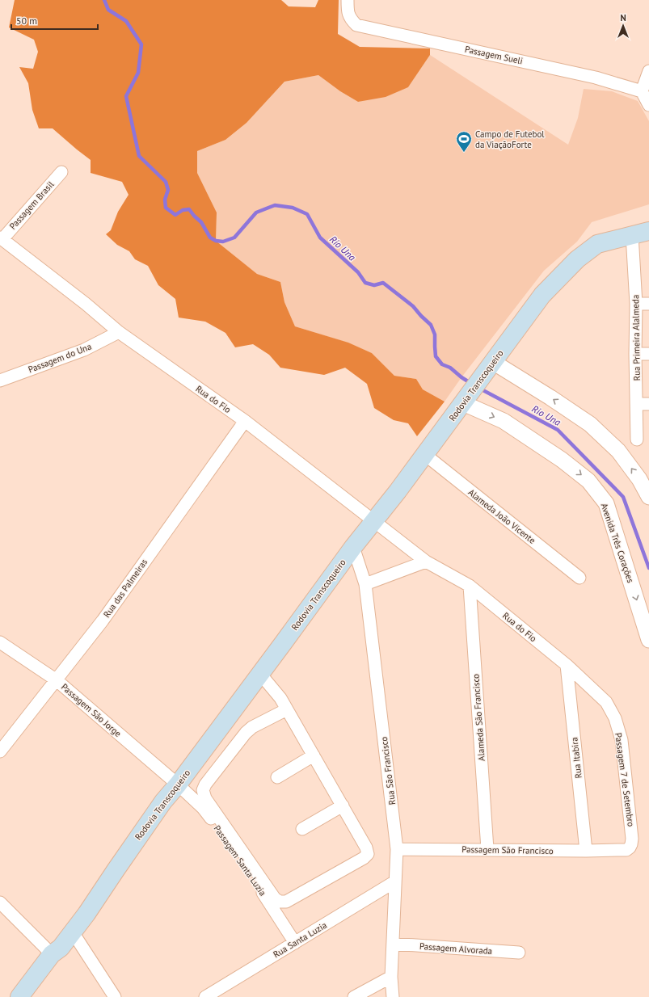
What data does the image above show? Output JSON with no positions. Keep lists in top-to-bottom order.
{
  "streets": {
    "main road": ["Rodovia Transcoqueiro"],
    "street": [
      "Passagem Sueli",
      "Passagem Brasil",
      "Rua Primeira Alalmeda",
      "Passagem do Una",
      "Rua do Fio",
      "Alameda João Vicente",
      "Avenida Três Corações",
      "Rua das Palmeiras",
      "Passagem São Jorge",
      "Alameda São Francisco",
      "Rua Itabira",
      "Rua São Francisco",
      "Passagem 7 de Setembro",
      "Passagem São Francisco",
      "Passagem Santa Luzia",
      "Rua Santa Luzia",
      "Passagem Alvorada"
    ]
  },
  "crossings": [
    ["Passagem Brasil", "Rua do Fio"],
    ["Rua Primeira Alalmeda", "Rodovia Transcoqueiro"],
    ["Passagem do Una", "Rua do Fio"],
    ["Rodovia Transcoqueiro", "Rua do Fio"],
    ["Rodovia Transcoqueiro", "Alameda João Vicente"],
    ["Rodovia Transcoqueiro", "Avenida Três Corações"],
    ["Rodovia Transcoqueiro", "Passagem São Jorge"],
    ["Rodovia Transcoqueiro", "Rua São Francisco"],
    ["Rodovia Transcoqueiro", "Passagem Santa Luzia"],
    ["Rua do Fio", "Rua das Palmeiras"],
    ["Rua do Fio", "Alameda São Francisco"],
    ["Rua do Fio", "Rua Itabira"],
    ["Rua do Fio", "Passagem 7 de Setembro"],
    ["Rua das Palmeiras", "Passagem São Jorge"],
    ["Passagem São Jorge", "Passagem Santa Luzia"],
    ["Alameda São Francisco", "Passagem São Francisco"],
    ["Rua Itabira", "Passagem São Francisco"],
    ["Rua São Francisco", "Passagem São Francisco"],
    ["Rua São Francisco", "Rua Santa Luzia"],
    ["Rua São Francisco", "Passagem Alvorada"],
    ["Passagem 7 de Setembro", "Passagem São Francisco"],
    ["Passagem Santa Luzia", "Rua Santa Luzia"]
  ],
  "water": ["Rio Una"],
  "places": {
    "sports": ["Campo de Futebol da ViaçãoForte"]
  },
  "scale_bar": "50 m",
  "north": "top"
}
